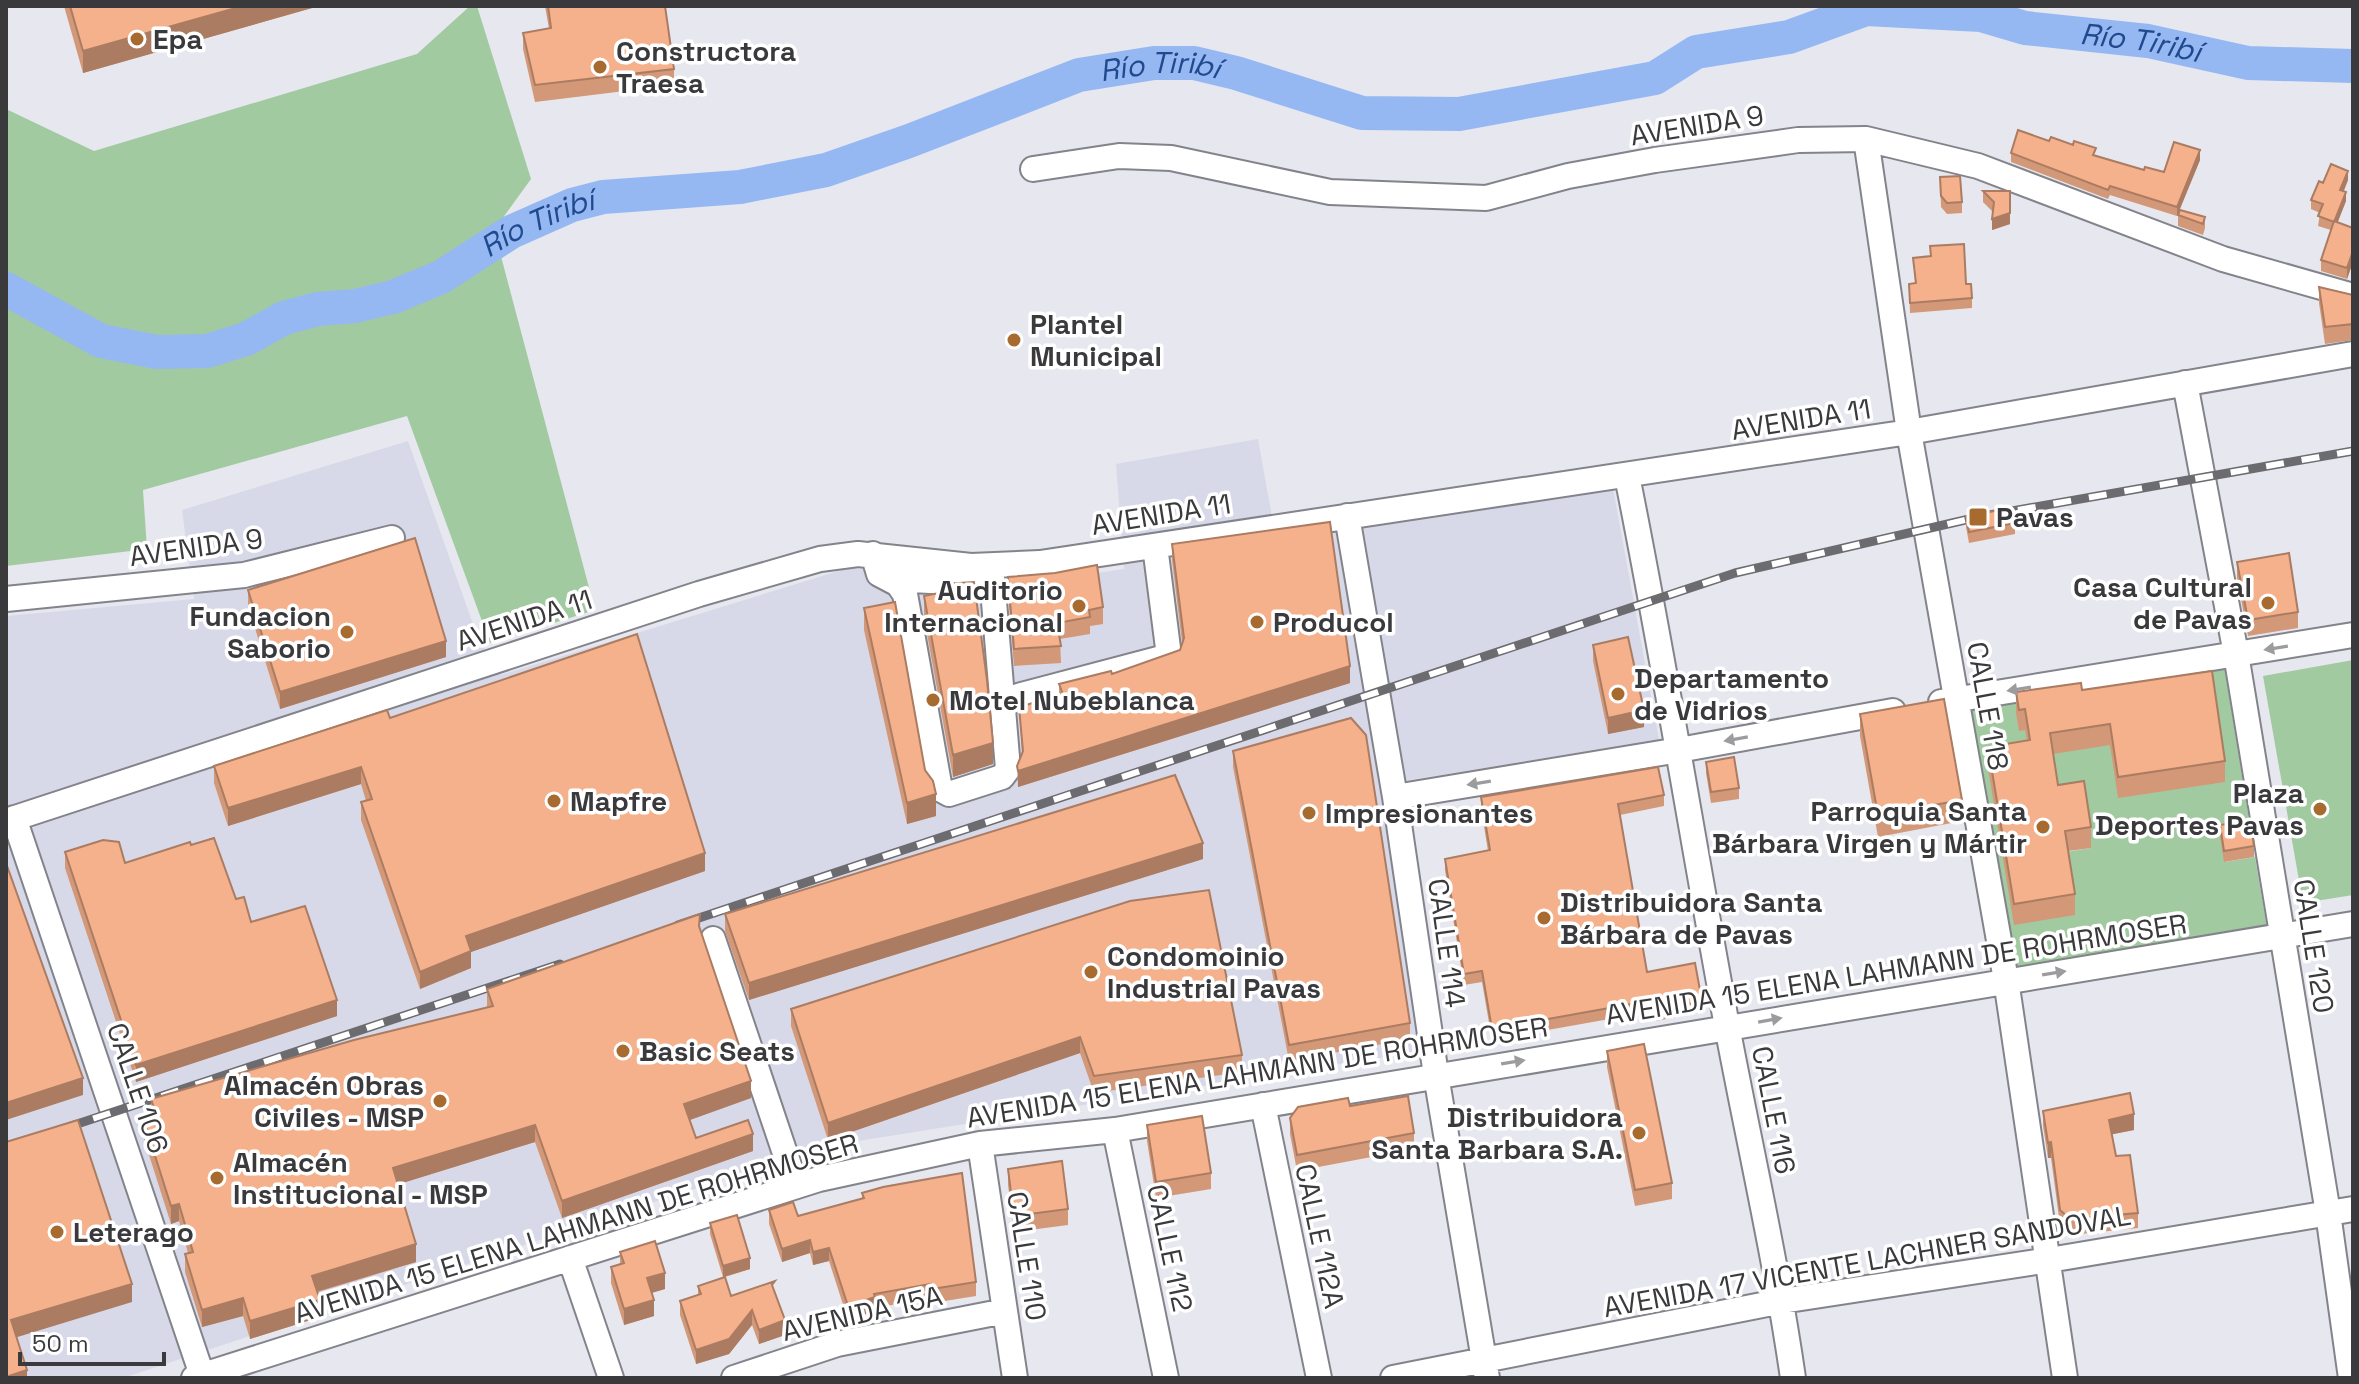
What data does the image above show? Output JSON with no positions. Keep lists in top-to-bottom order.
{
  "streets": {
    "street": [
      "AVENIDA 9",
      "AVENIDA 11",
      "CALLE 118",
      "CALLE 114",
      "CALLE 120",
      "AVENIDA 15 ELENA LAHMANN DE ROHRMOSER",
      "CALLE 106",
      "CALLE 116",
      "CALLE 112A",
      "CALLE 112",
      "CALLE 110",
      "AVENIDA 17 VICENTE LACHNER SANDOVAL",
      "AVENIDA 15A"
    ]
  },
  "crossings": [
    ["AVENIDA 9", "CALLE 118"],
    ["AVENIDA 11", "CALLE 118"],
    ["AVENIDA 11", "CALLE 114"],
    ["AVENIDA 11", "CALLE 120"],
    ["AVENIDA 11", "CALLE 106"],
    ["AVENIDA 11", "CALLE 116"],
    ["CALLE 118", "AVENIDA 15 ELENA LAHMANN DE ROHRMOSER"],
    ["CALLE 118", "AVENIDA 17 VICENTE LACHNER SANDOVAL"],
    ["CALLE 114", "AVENIDA 15 ELENA LAHMANN DE ROHRMOSER"],
    ["CALLE 114", "AVENIDA 17 VICENTE LACHNER SANDOVAL"],
    ["CALLE 120", "AVENIDA 15 ELENA LAHMANN DE ROHRMOSER"],
    ["CALLE 120", "AVENIDA 17 VICENTE LACHNER SANDOVAL"],
    ["AVENIDA 15 ELENA LAHMANN DE ROHRMOSER", "CALLE 106"],
    ["AVENIDA 15 ELENA LAHMANN DE ROHRMOSER", "CALLE 116"],
    ["AVENIDA 15 ELENA LAHMANN DE ROHRMOSER", "CALLE 112A"],
    ["AVENIDA 15 ELENA LAHMANN DE ROHRMOSER", "CALLE 112"],
    ["AVENIDA 15 ELENA LAHMANN DE ROHRMOSER", "CALLE 110"],
    ["CALLE 116", "AVENIDA 17 VICENTE LACHNER SANDOVAL"],
    ["CALLE 110", "AVENIDA 15A"]
  ],
  "one_way": ["AVENIDA 15 ELENA LAHMANN DE ROHRMOSER"],
  "water": ["Río Tiribí"],
  "places": {
    "other": [
      "Epa",
      "Constructora Traesa",
      "Plantel Municipal",
      "Casa Cultural de Pavas",
      "Auditorio Internacional",
      "Producol",
      "Fundacion Saborio",
      "Departamento de Vidrios",
      "Motel Nubeblanca",
      "Mapfre",
      "Plaza Deportes Pavas",
      "Impresionantes",
      "Parroquia Santa Bárbara Virgen y Mártir",
      "Distribuidora Santa Bárbara de Pavas",
      "Condomoinio Industrial Pavas",
      "Basic Seats",
      "Almacén Obras Civiles - MSP",
      "Distribuidora Santa Barbara S.A.",
      "Almacén Institucional - MSP",
      "Leterago"
    ],
    "transit": ["Pavas"]
  },
  "scale_bar": "50 m"
}
